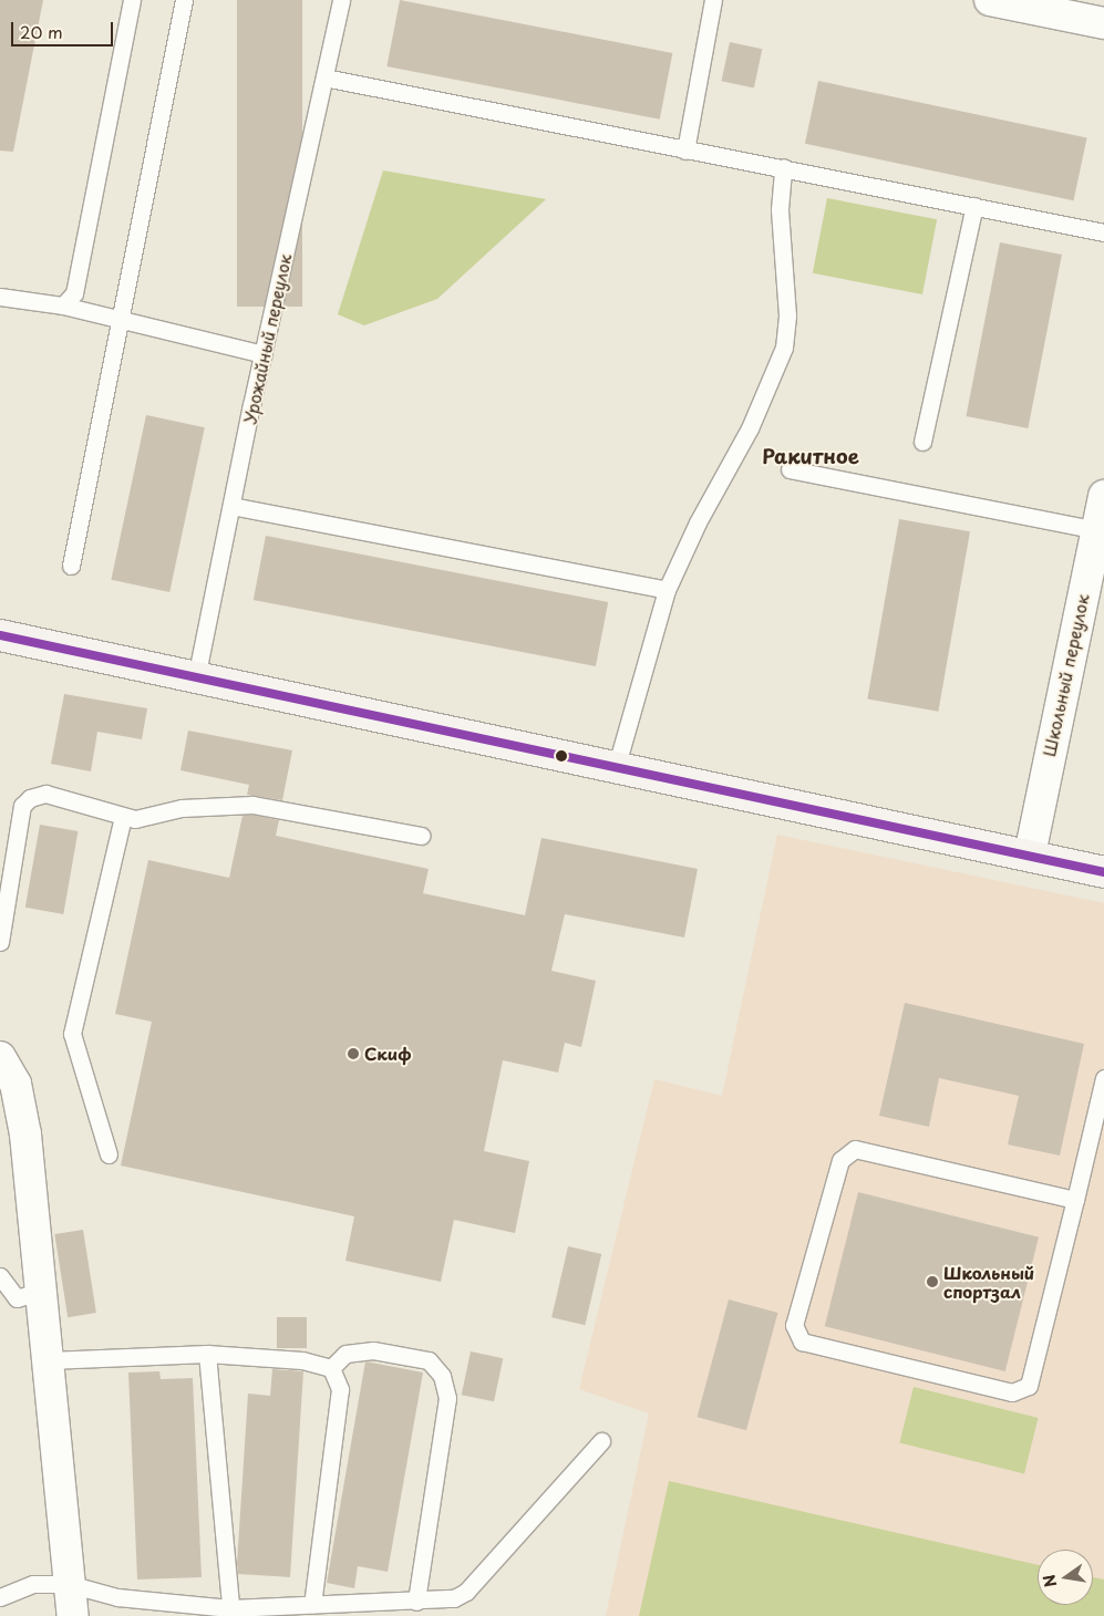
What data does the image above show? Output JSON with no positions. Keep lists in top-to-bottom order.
{
  "streets": {
    "street": ["Школьный переулок"],
    "lane": ["Урожайный переулок"]
  },
  "districts": ["Ракитное"],
  "places": ["Скиф", "Школьный спортзал"],
  "scale_bar": "20 m",
  "north": "left"
}
